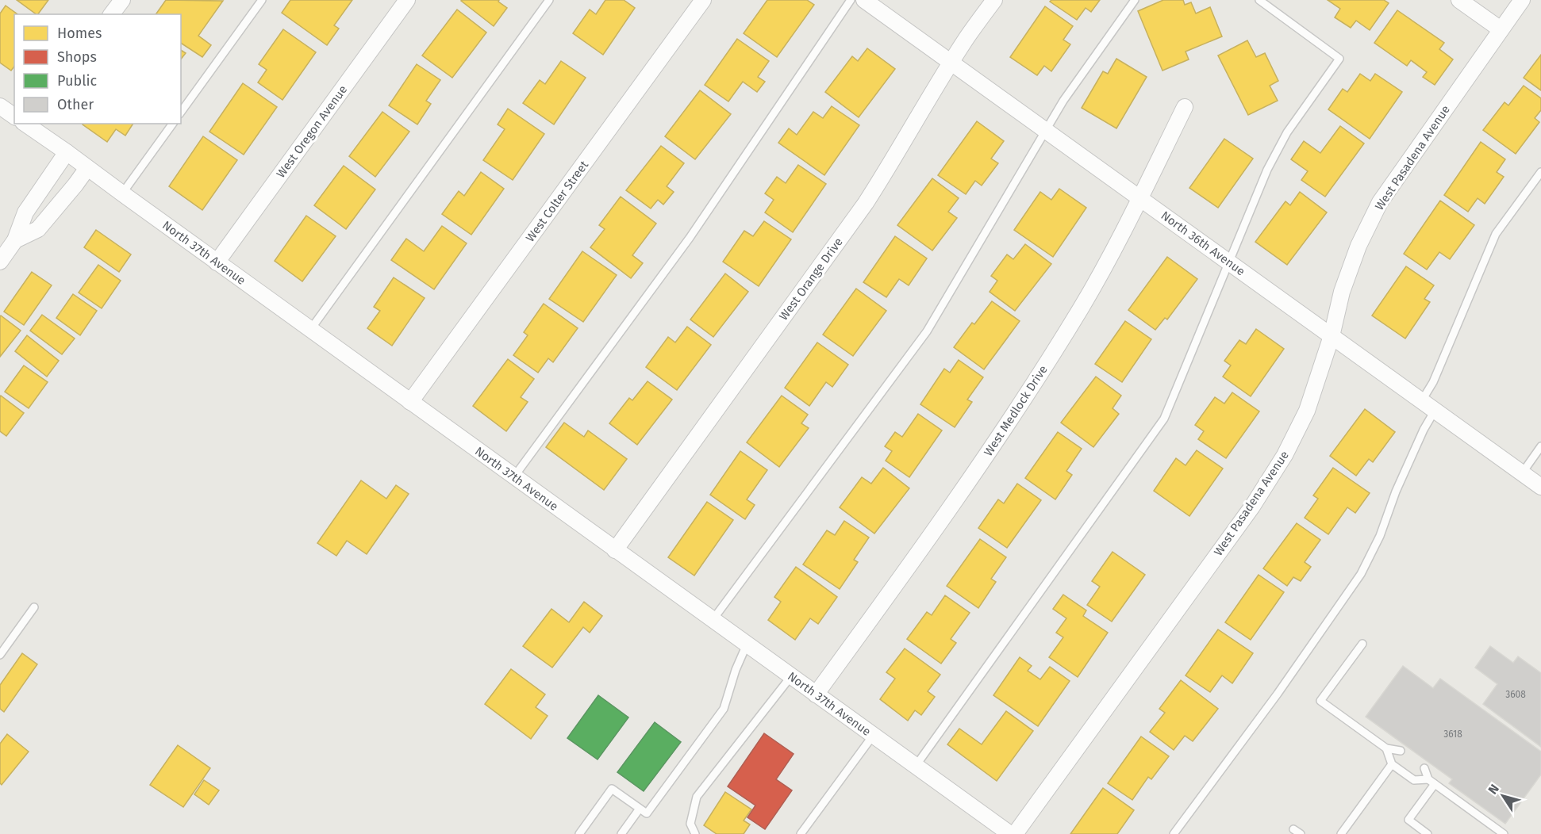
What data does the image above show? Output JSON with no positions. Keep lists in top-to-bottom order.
{
  "streets": {
    "street": [
      "West Oregon Avenue",
      "West Pasadena Avenue",
      "West Colter Street",
      "North 36th Avenue",
      "North 37th Avenue",
      "West Orange Drive",
      "West Medlock Drive"
    ]
  },
  "crossings": [
    ["West Oregon Avenue", "North 37th Avenue"],
    ["West Pasadena Avenue", "North 36th Avenue"],
    ["West Colter Street", "North 37th Avenue"],
    ["North 36th Avenue", "West Orange Drive"],
    ["North 36th Avenue", "West Medlock Drive"],
    ["North 37th Avenue", "West Orange Drive"],
    ["North 37th Avenue", "West Medlock Drive"]
  ],
  "house_numbers": ["3608", "3618"],
  "legend": [
    "Homes",
    "Shops",
    "Public",
    "Other"
  ],
  "north": "top left"
}
